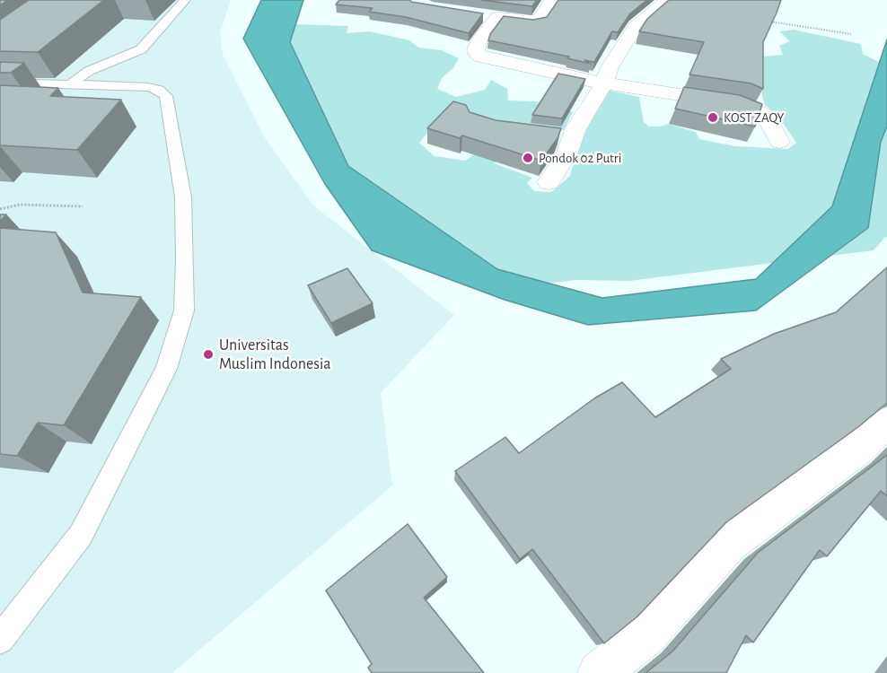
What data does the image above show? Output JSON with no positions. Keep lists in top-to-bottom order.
{
  "places": ["KOST ZAQY", "Pondok 02 Putri", "Universitas Muslim Indonesia"]
}
